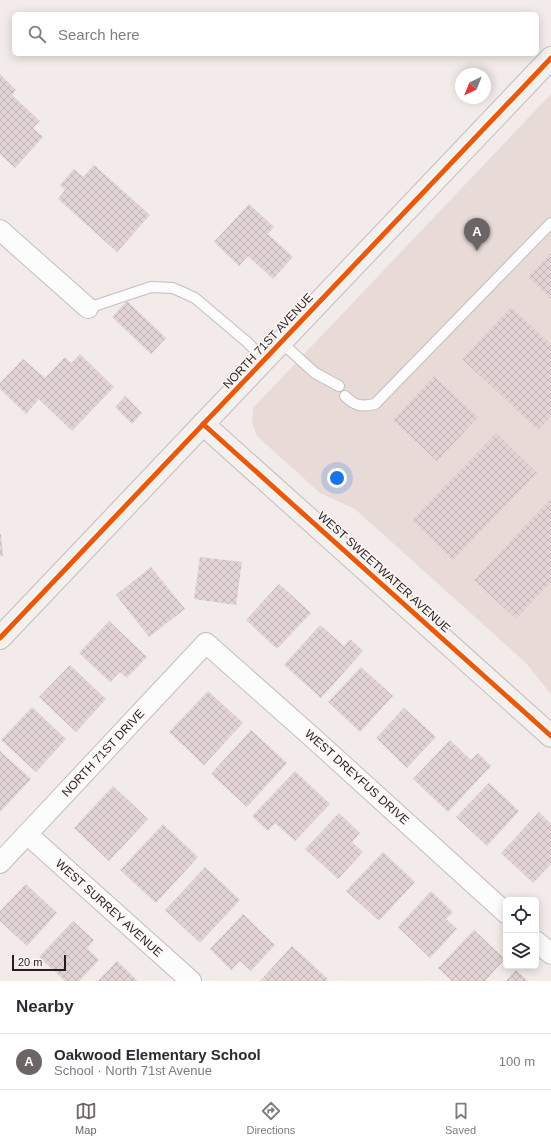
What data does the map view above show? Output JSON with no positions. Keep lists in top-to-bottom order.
{
  "streets": {
    "street": [
      "NORTH 71ST AVENUE",
      "WEST SWEETWATER AVENUE",
      "NORTH 71ST DRIVE",
      "WEST DREYFUS DRIVE",
      "WEST SURREY AVENUE"
    ]
  },
  "crossings": [
    ["NORTH 71ST AVENUE", "WEST SWEETWATER AVENUE"],
    ["NORTH 71ST DRIVE", "WEST DREYFUS DRIVE"],
    ["NORTH 71ST DRIVE", "WEST SURREY AVENUE"]
  ],
  "scale_bar": "20 m",
  "north": "bottom left",
  "page": {
    "search": "Search here",
    "pins": "A",
    "scale": "20 m",
    "heading": "Nearby",
    "list": [
      {
        "mark": "A",
        "name": "Oakwood Elementary School",
        "note": "School · North 71st Avenue",
        "value": "100 m"
      }
    ],
    "nav": ["Map", "Directions", "Saved"]
  }
}
